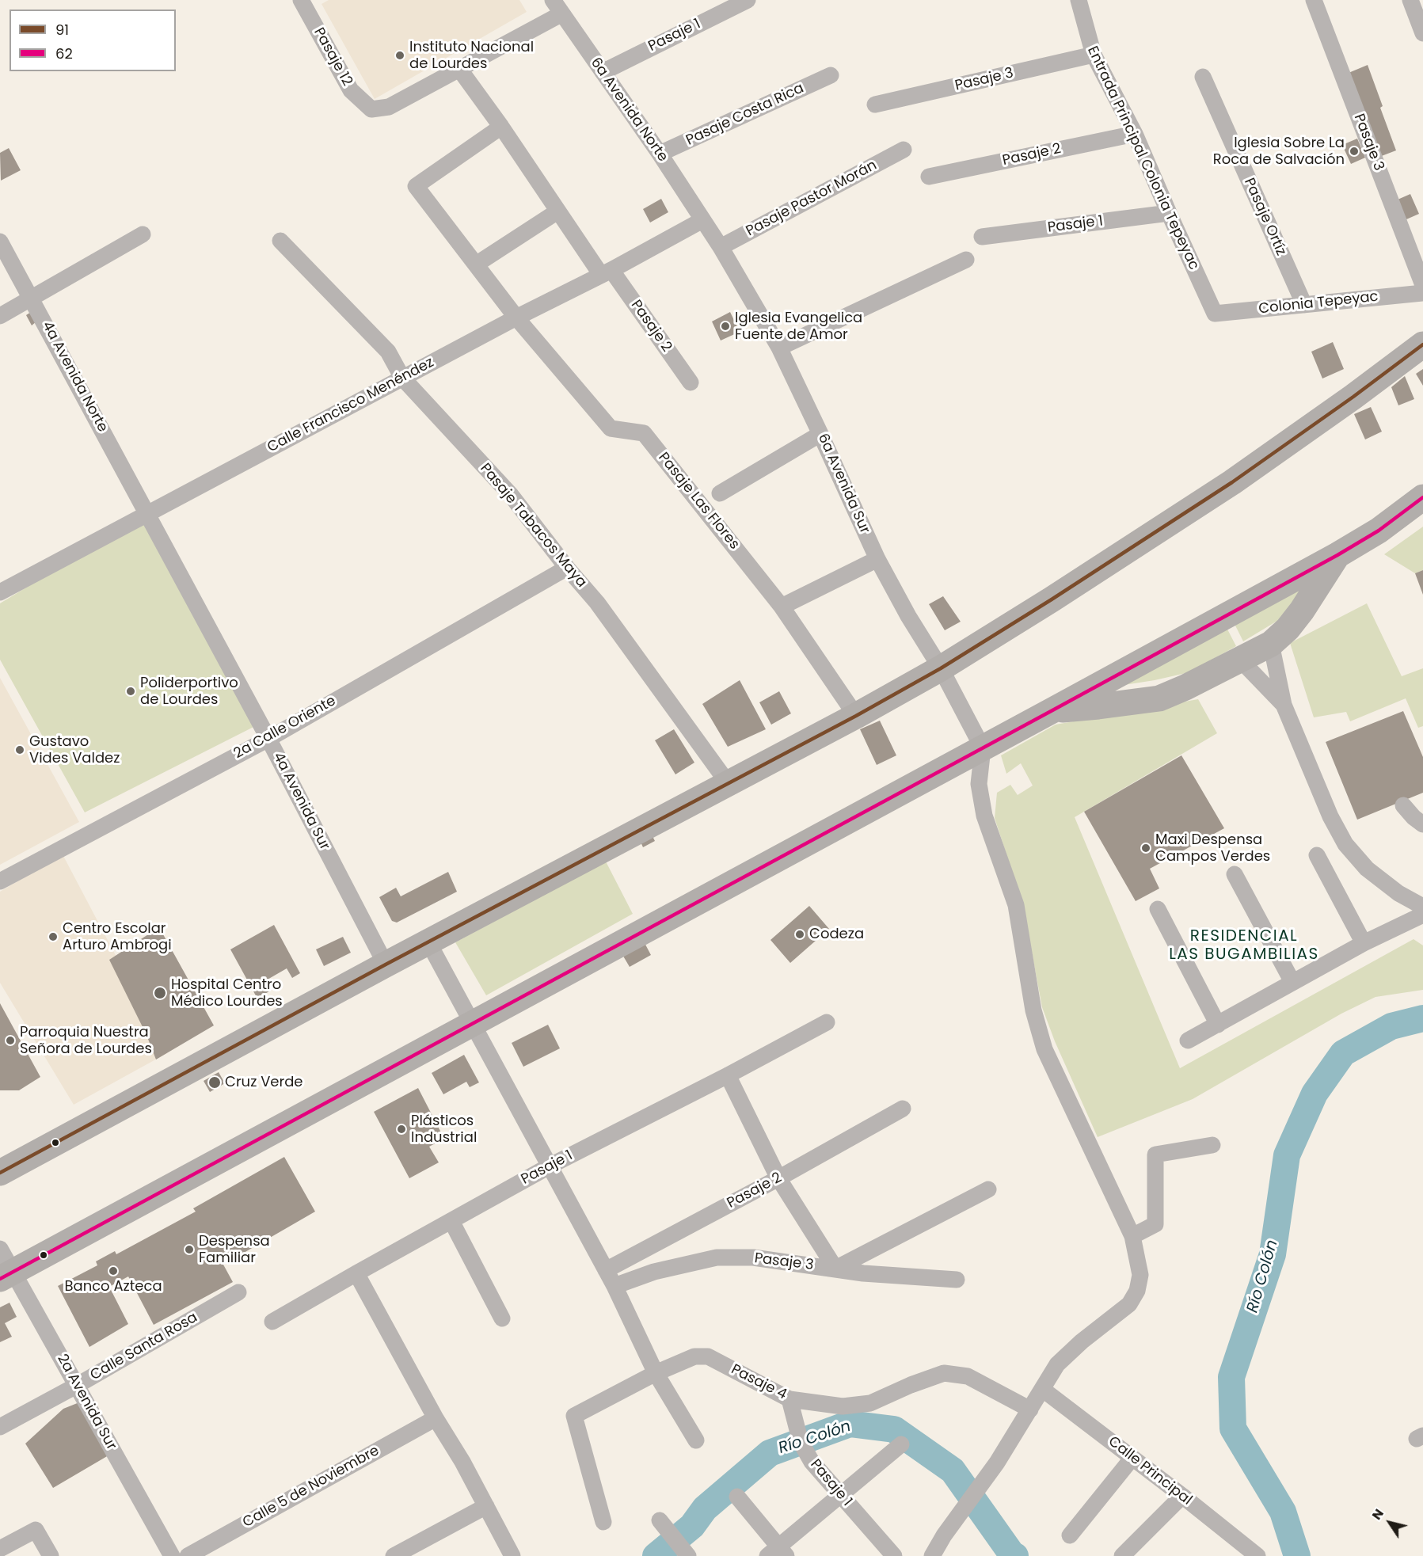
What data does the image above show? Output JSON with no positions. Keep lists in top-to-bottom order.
{
  "streets": {
    "street": [
      "Pasaje 1",
      "Pasaje 12",
      "Pasaje 3",
      "6a Avenida Norte",
      "Pasaje Costa Rica",
      "Pasaje 2",
      "Entrada Principal Colonia Tepeyac",
      "Pasaje Pastor Morán",
      "Pasaje Ortíz",
      "Colonia Tepeyac",
      "4a Avenida Norte",
      "Calle Francisco Menéndez",
      "6a Avenida Sur",
      "Pasaje Las Flores",
      "Pasaje Tabacos Maya",
      "2a Calle Oriente",
      "4a Avenida Sur",
      "Calle Santa Rosa",
      "Pasaje 4",
      "2a Avenida Sur",
      "Calle Principal",
      "Calle 5 de Noviembre"
    ]
  },
  "crossings": [
    ["Pasaje 1", "6a Avenida Norte"],
    ["Pasaje 1", "Entrada Principal Colonia Tepeyac"],
    ["Pasaje 1", "Pasaje 4"],
    ["Pasaje 12", "Pasaje 2"],
    ["Pasaje 3", "Entrada Principal Colonia Tepeyac"],
    ["6a Avenida Norte", "Pasaje Costa Rica"],
    ["6a Avenida Norte", "Calle Francisco Menéndez"],
    ["6a Avenida Norte", "6a Avenida Sur"],
    ["Pasaje 2", "Entrada Principal Colonia Tepeyac"],
    ["Pasaje 2", "Calle Francisco Menéndez"],
    ["Pasaje 2", "Pasaje Las Flores"],
    ["Entrada Principal Colonia Tepeyac", "Colonia Tepeyac"],
    ["Pasaje Pastor Morán", "6a Avenida Sur"],
    ["Pasaje Ortíz", "Colonia Tepeyac"],
    ["4a Avenida Norte", "Calle Francisco Menéndez"],
    ["4a Avenida Norte", "4a Avenida Sur"],
    ["Calle Francisco Menéndez", "6a Avenida Sur"],
    ["Calle Francisco Menéndez", "Pasaje Las Flores"],
    ["Calle Francisco Menéndez", "Pasaje Tabacos Maya"],
    ["Calle Francisco Menéndez", "4a Avenida Sur"],
    ["Pasaje Tabacos Maya", "2a Calle Oriente"],
    ["2a Calle Oriente", "4a Avenida Sur"],
    ["Calle Santa Rosa", "2a Avenida Sur"]
  ],
  "districts": ["RESIDENCIAL LAS BUGAMBILIAS"],
  "water": ["Río Colón"],
  "places": [
    "Instituto Nacional de Lourdes",
    "Iglesia Sobre La Roca de Salvación",
    "Iglesia Evangelica Fuente de Amor",
    "Poliderportivo de Lourdes",
    "Gustavo Vides Valdez",
    "Maxi Despensa Campos Verdes",
    "Codeza",
    "Centro Escolar Arturo Ambrogi",
    "Hospital Centro Médico Lourdes",
    "Parroquia Nuestra Señora de Lourdes",
    "Cruz Verde",
    "Plásticos Industrial",
    "Despensa Familiar",
    "Banco Azteca"
  ],
  "lines": ["transit line 91", "transit line 62"],
  "legend": ["91", "62"],
  "north": "top left"
}
